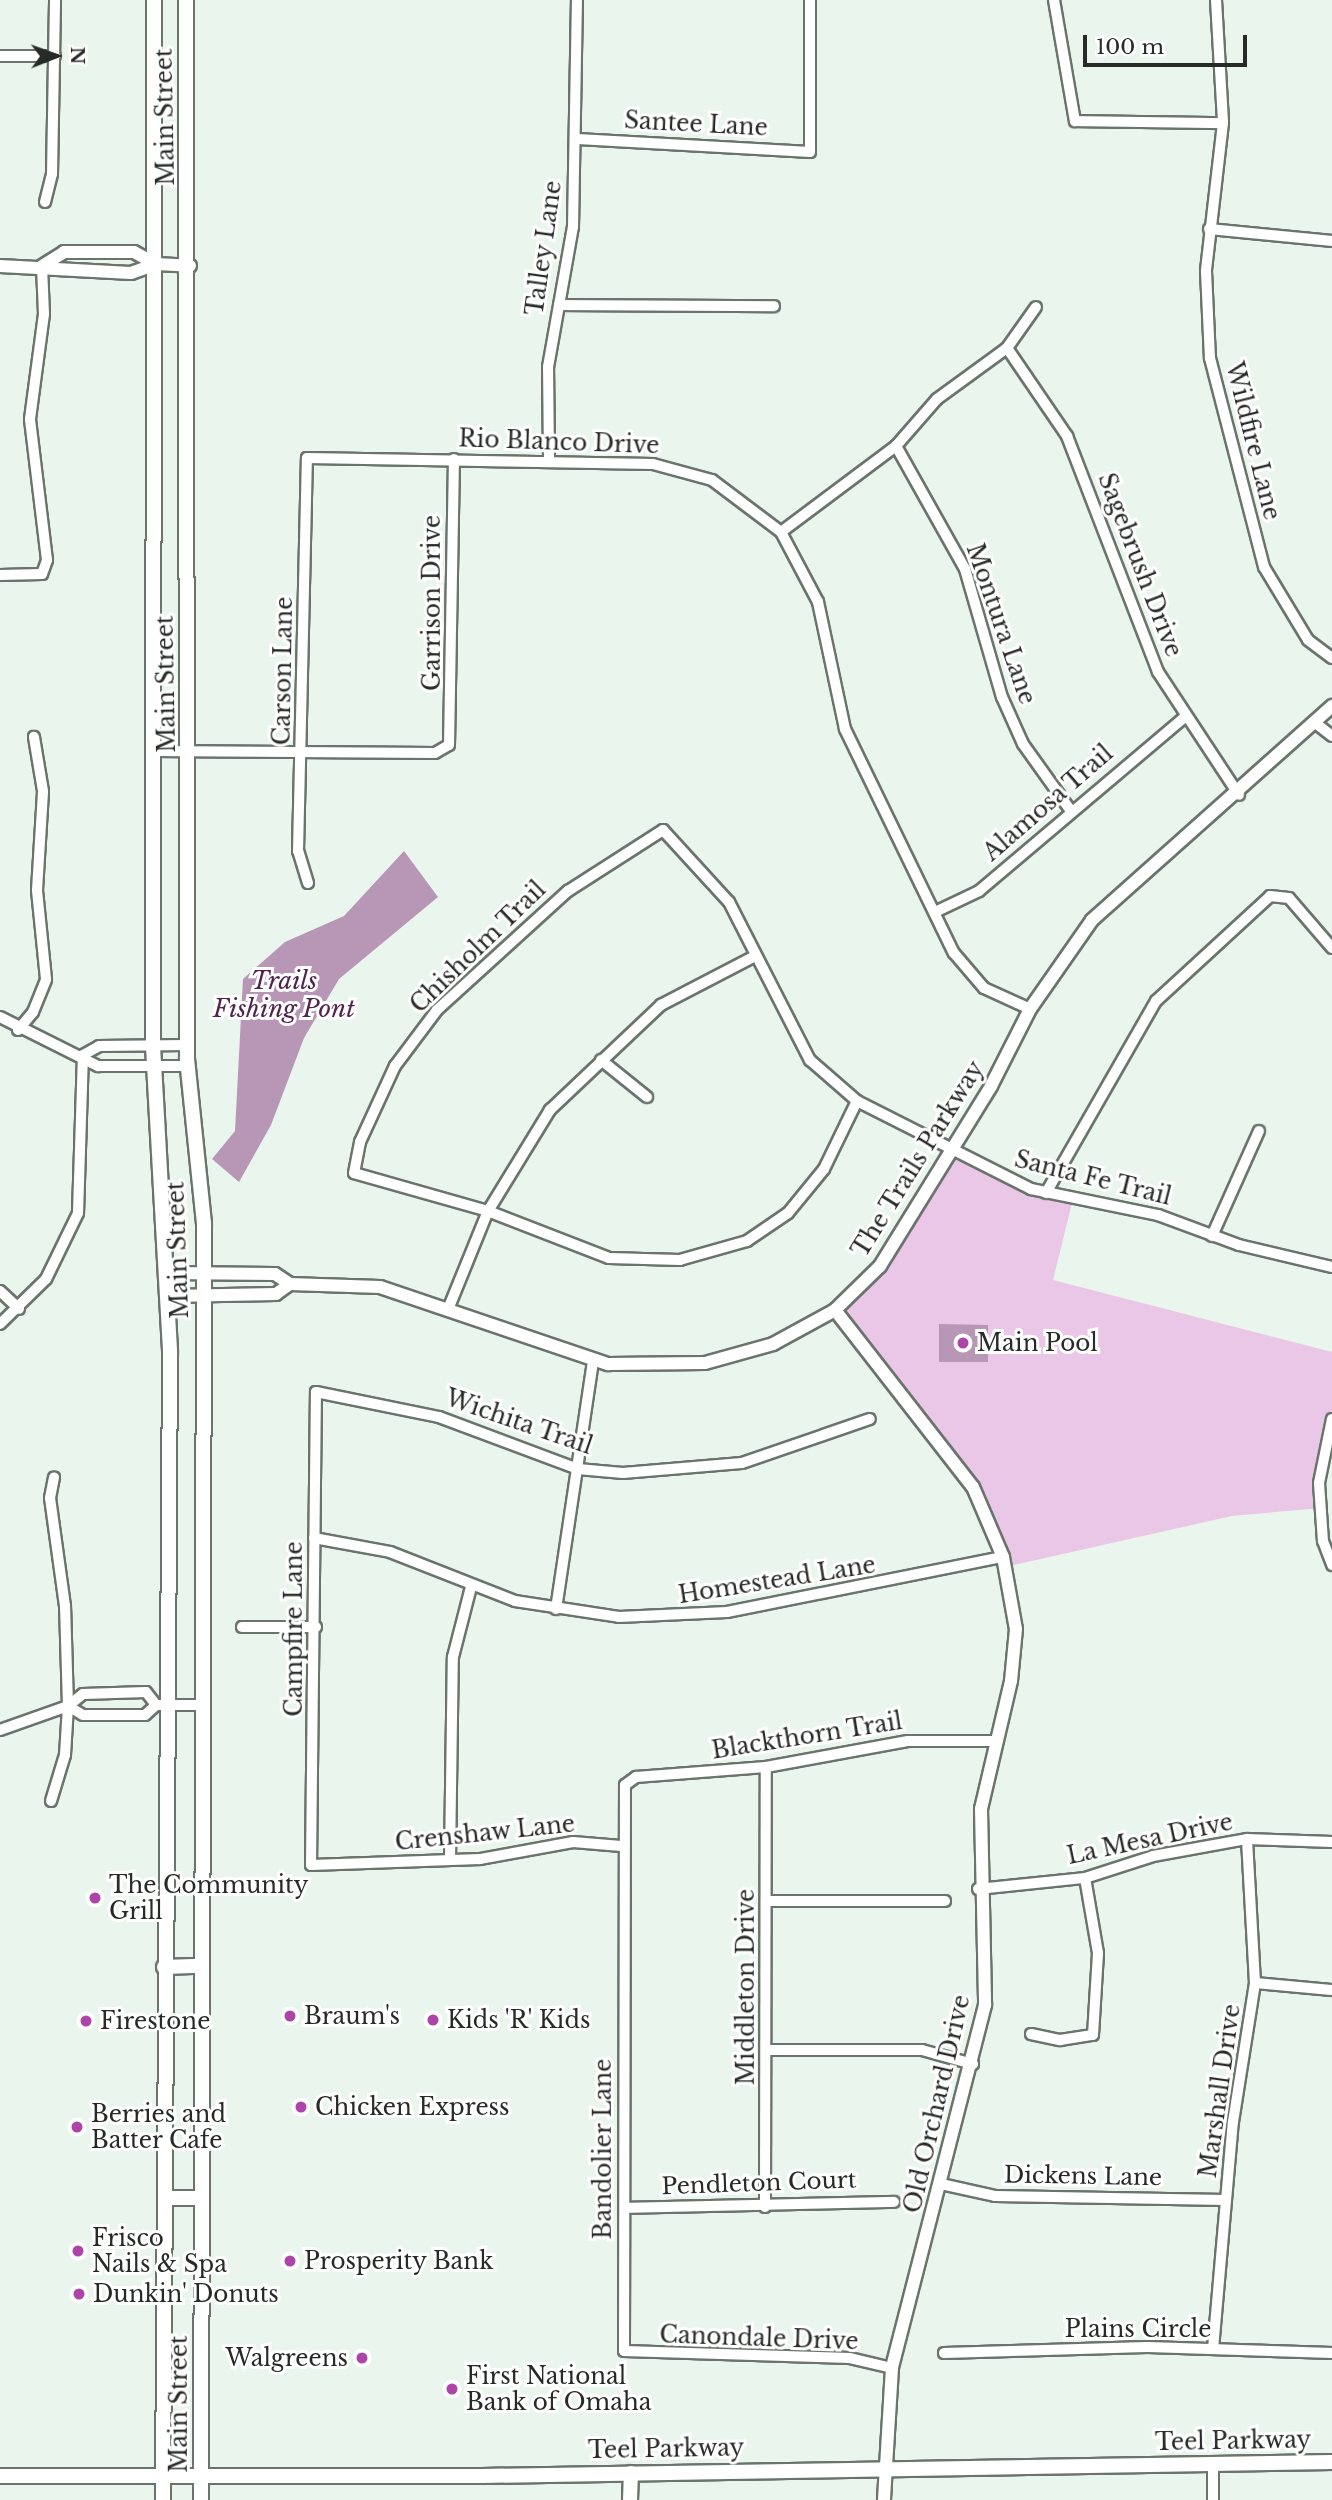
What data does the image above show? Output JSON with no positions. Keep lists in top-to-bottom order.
{
  "streets": {
    "main road": ["Main Street", "Teel Parkway"],
    "street": [
      "Santee Lane",
      "Talley Lane",
      "Wildfire Lane",
      "Rio Blanco Drive",
      "Sagebrush Drive",
      "Garrison Drive",
      "Montura Lane",
      "Carson Lane",
      "Alamosa Trail",
      "Chisholm Trail",
      "The Trails Parkway",
      "Santa Fe Trail",
      "Wichita Trail",
      "Homestead Lane",
      "Campfire Lane",
      "Blackthorn Trail",
      "Crenshaw Lane",
      "La Mesa Drive",
      "Middleton Drive",
      "Marshall Drive",
      "Old Orchard Drive",
      "Bandolier Lane",
      "Dickens Lane",
      "Pendleton Court",
      "Plains Circle",
      "Canondale Drive"
    ]
  },
  "crossings": [
    ["Main Street", "The Trails Parkway"],
    ["Main Street", "Teel Parkway"],
    ["Santee Lane", "Talley Lane"],
    ["Talley Lane", "Rio Blanco Drive"],
    ["Rio Blanco Drive", "Garrison Drive"],
    ["Rio Blanco Drive", "Carson Lane"],
    ["Rio Blanco Drive", "Alamosa Trail"],
    ["Rio Blanco Drive", "The Trails Parkway"],
    ["Sagebrush Drive", "Alamosa Trail"],
    ["Sagebrush Drive", "The Trails Parkway"],
    ["Garrison Drive", "Carson Lane"],
    ["Montura Lane", "Alamosa Trail"],
    ["Chisholm Trail", "Santa Fe Trail"],
    ["The Trails Parkway", "Santa Fe Trail"],
    ["The Trails Parkway", "Old Orchard Drive"],
    ["Wichita Trail", "Campfire Lane"],
    ["Homestead Lane", "Campfire Lane"],
    ["Homestead Lane", "Old Orchard Drive"],
    ["Campfire Lane", "Crenshaw Lane"],
    ["Blackthorn Trail", "Middleton Drive"],
    ["Blackthorn Trail", "Old Orchard Drive"],
    ["Blackthorn Trail", "Bandolier Lane"],
    ["Crenshaw Lane", "Bandolier Lane"],
    ["La Mesa Drive", "Marshall Drive"],
    ["La Mesa Drive", "Old Orchard Drive"],
    ["Middleton Drive", "Pendleton Court"],
    ["Marshall Drive", "Dickens Lane"],
    ["Marshall Drive", "Plains Circle"],
    ["Old Orchard Drive", "Dickens Lane"],
    ["Old Orchard Drive", "Canondale Drive"],
    ["Old Orchard Drive", "Teel Parkway"],
    ["Bandolier Lane", "Pendleton Court"],
    ["Bandolier Lane", "Canondale Drive"]
  ],
  "water": ["Trails Fishing Pont"],
  "places": [
    "Main Pool",
    "The Community Grill",
    "Braum's",
    "Kids 'R' Kids",
    "Firestone",
    "Chicken Express",
    "Berries and Batter Cafe",
    "Frisco Nails & Spa",
    "Prosperity Bank",
    "Dunkin' Donuts",
    "Walgreens",
    "First National Bank of Omaha"
  ],
  "scale_bar": "100 m",
  "north": "right"
}
